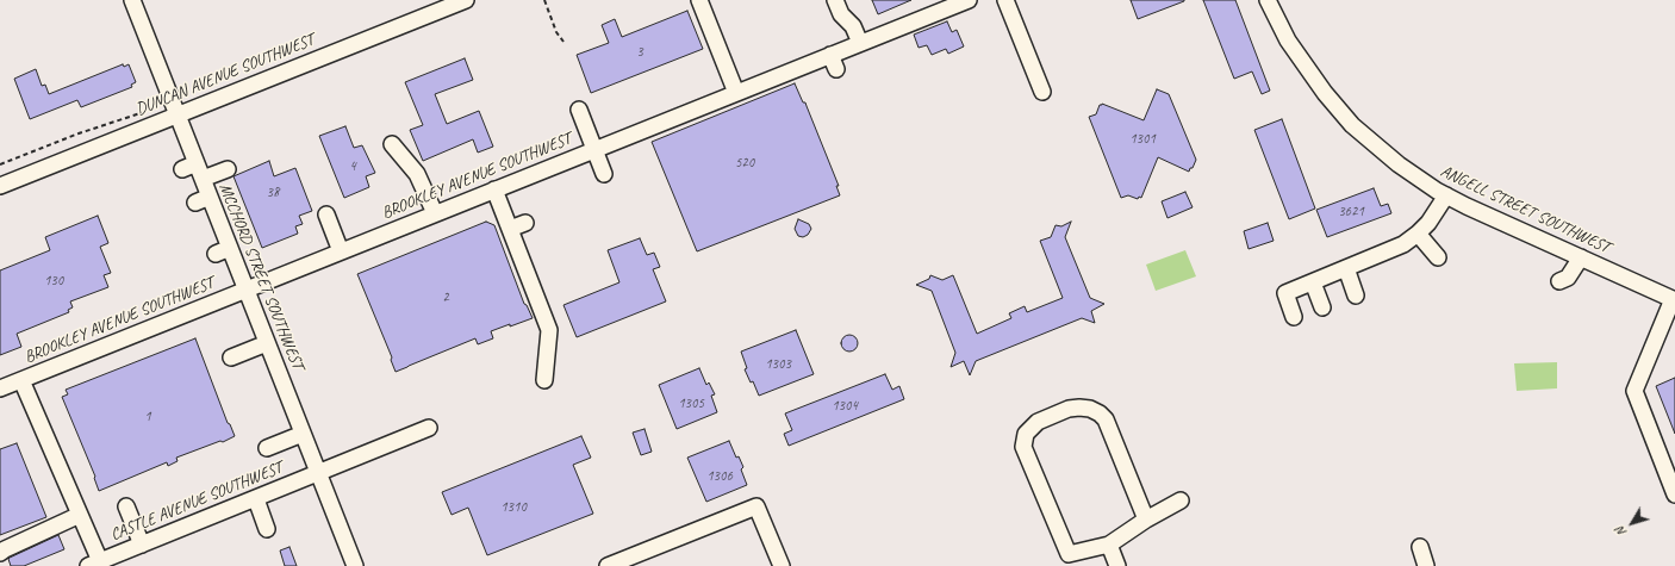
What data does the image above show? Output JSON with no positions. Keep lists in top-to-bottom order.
{
  "streets": {
    "street": [
      "DUNCAN AVENUE SOUTHWEST",
      "BROOKLEY AVENUE SOUTHWEST",
      "ANGELL STREET SOUTHWEST",
      "MCCHORD STREET SOUTHWEST",
      "CASTLE AVENUE SOUTHWEST"
    ]
  },
  "crossings": [
    ["DUNCAN AVENUE SOUTHWEST", "MCCHORD STREET SOUTHWEST"],
    ["BROOKLEY AVENUE SOUTHWEST", "MCCHORD STREET SOUTHWEST"],
    ["MCCHORD STREET SOUTHWEST", "CASTLE AVENUE SOUTHWEST"]
  ],
  "house_numbers": [
    "3",
    "1301",
    "520",
    "4",
    "38",
    "3621",
    "130",
    "2",
    "1303",
    "1305",
    "1304",
    "1",
    "1306",
    "1310"
  ],
  "north": "bottom left"
}
